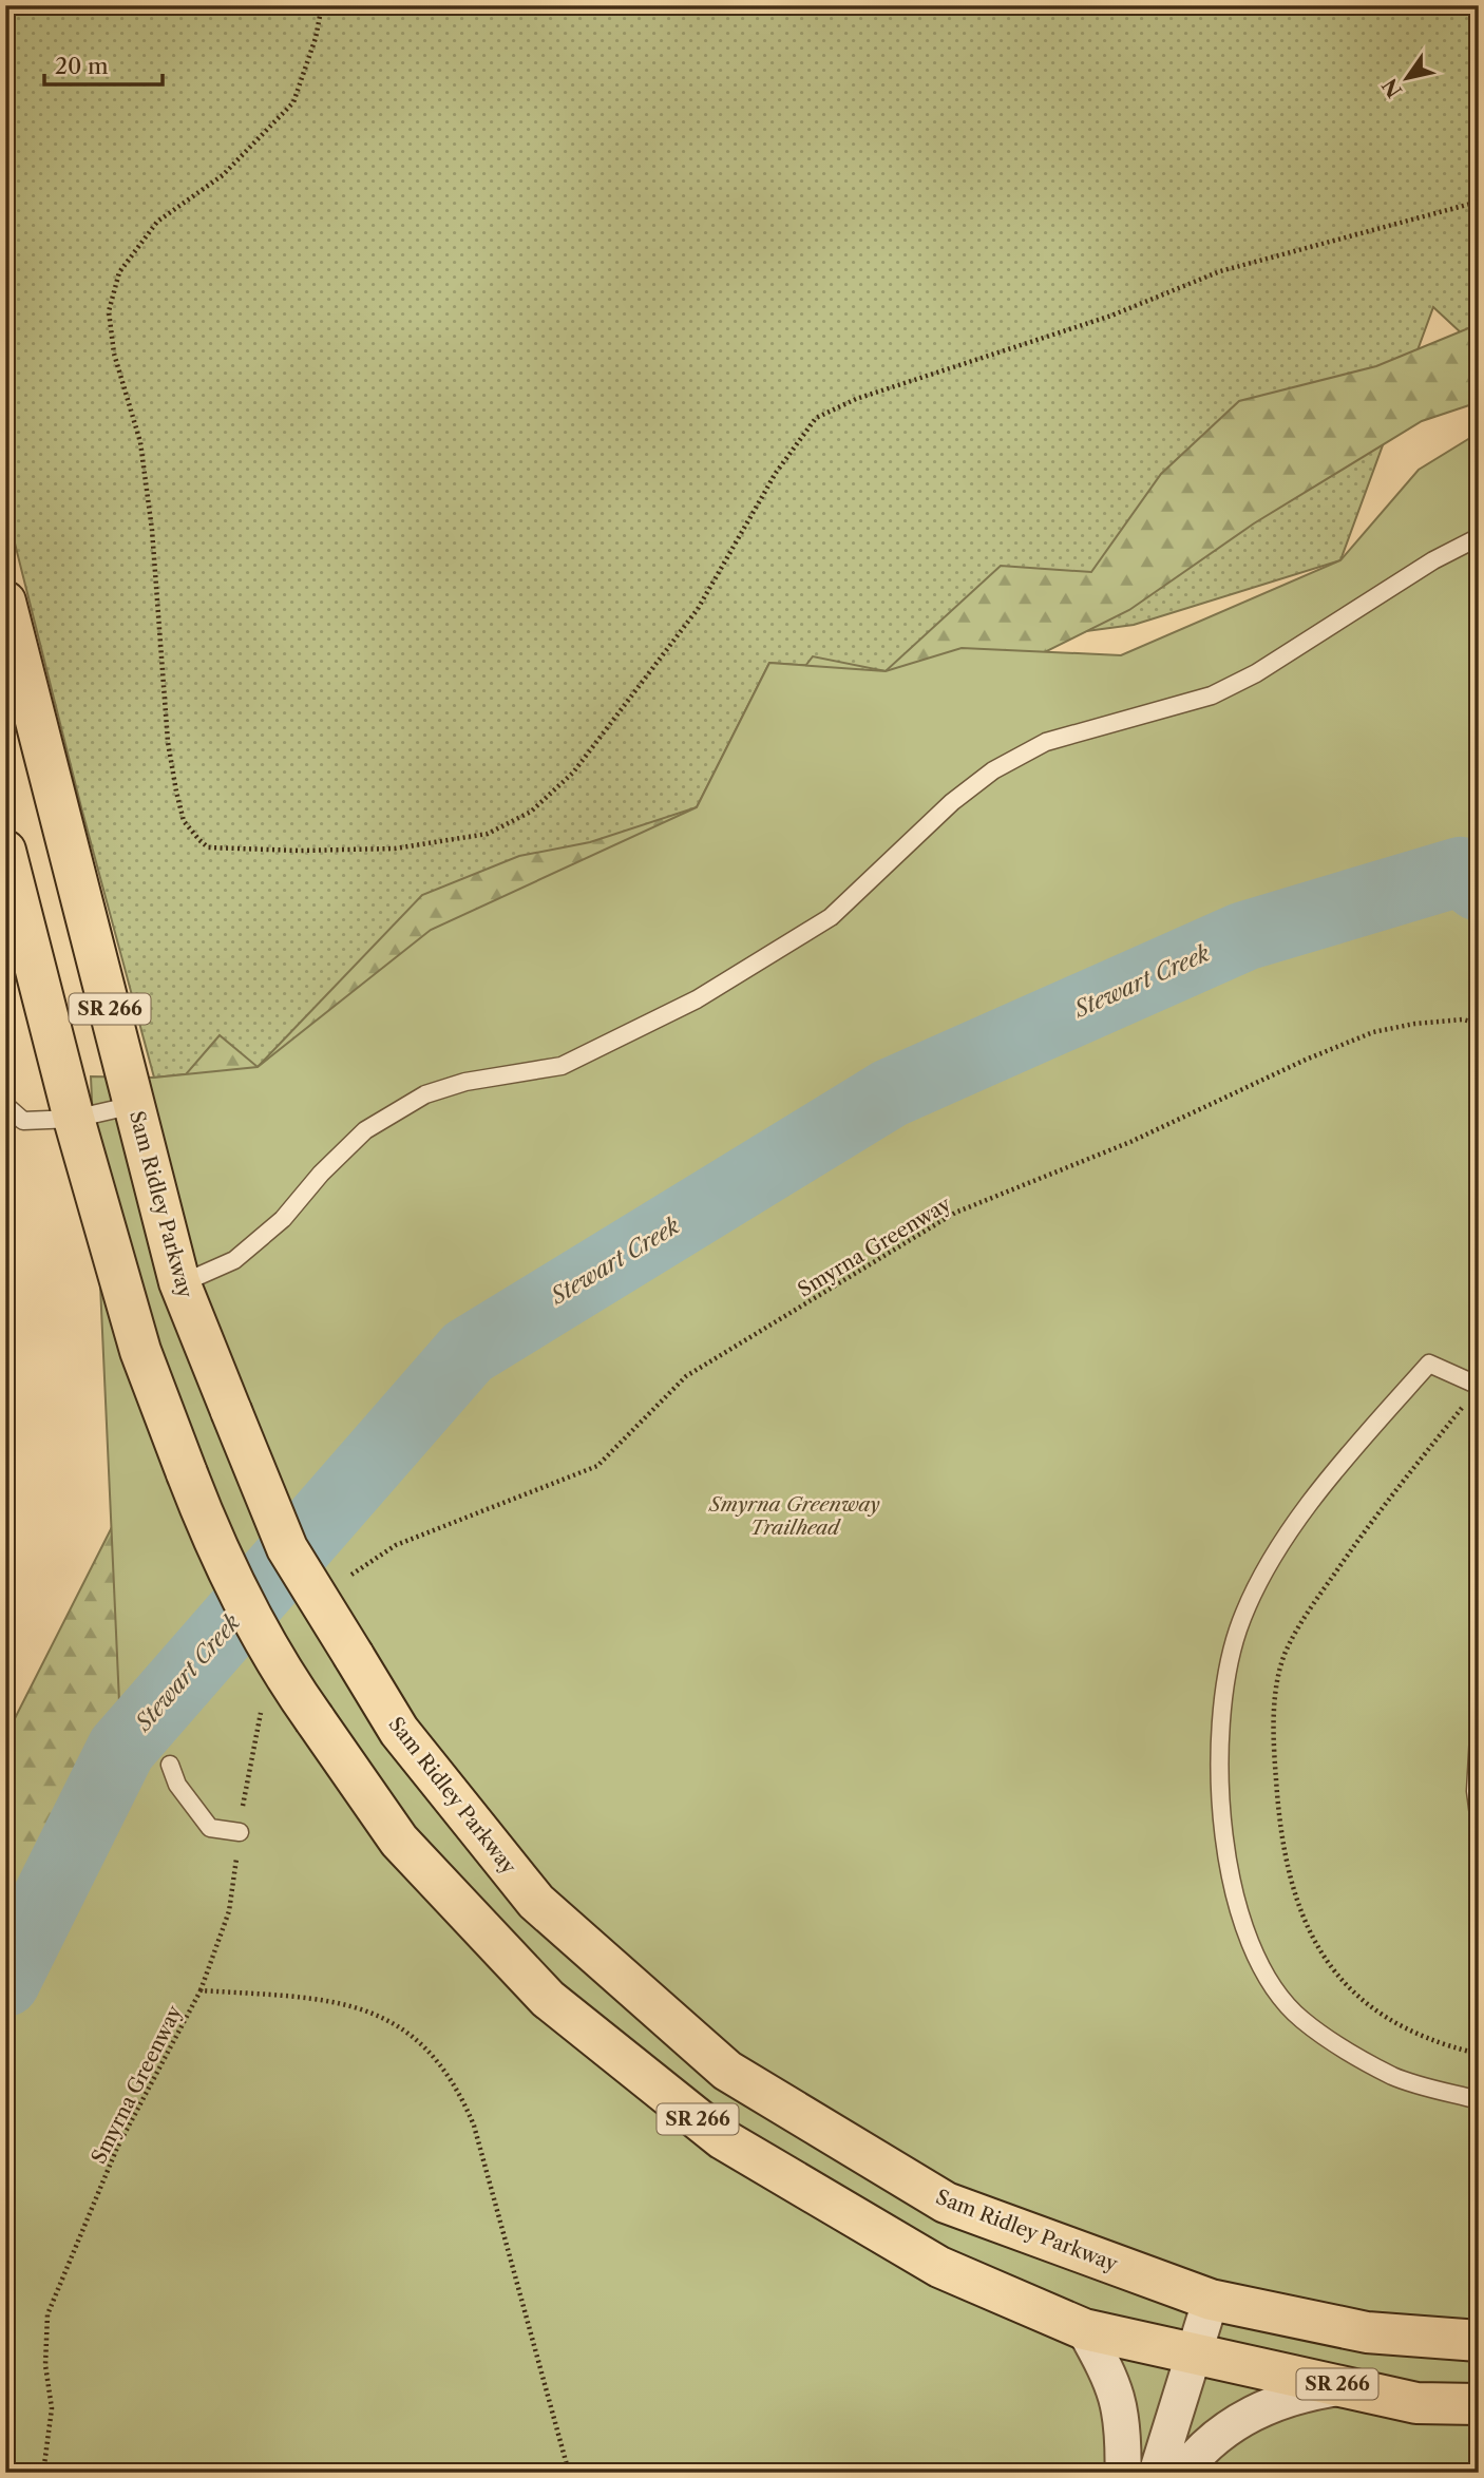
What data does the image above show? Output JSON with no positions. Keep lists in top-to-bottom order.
{
  "streets": {
    "main road": ["SR 266", "Sam Ridley Parkway"],
    "path": ["Smyrna Greenway"]
  },
  "water": ["Stewart Creek"],
  "parks": ["Smyrna Greenway Trailhead"],
  "scale_bar": "20 m",
  "north": "bottom left"
}
